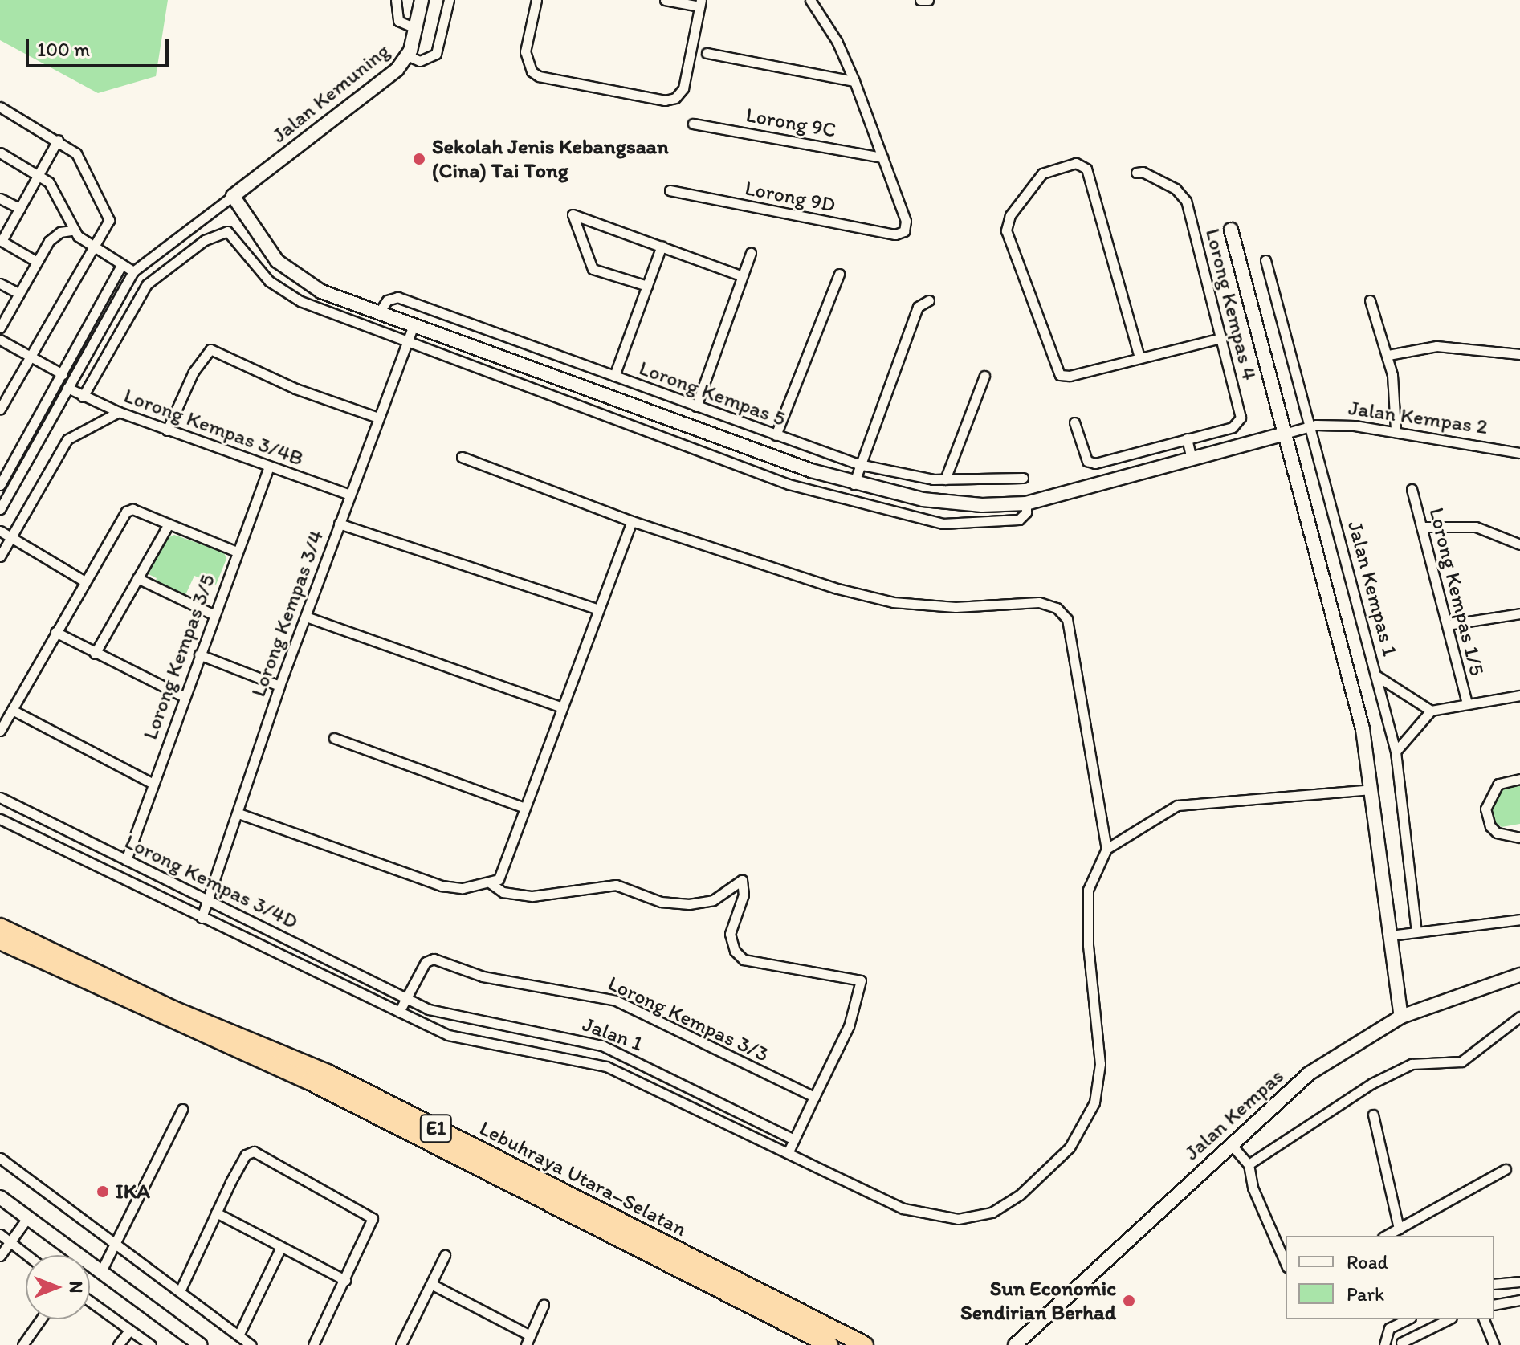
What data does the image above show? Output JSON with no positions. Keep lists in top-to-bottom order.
{
  "streets": {
    "highway": ["E1", "Lebuhraya Utara–Selatan"],
    "street": [
      "Jalan Kemuning",
      "Lorong 9C",
      "Lorong 9D",
      "Lorong Kempas 4",
      "Lorong Kempas 5",
      "Jalan Kempas 2",
      "Lorong Kempas 3/4B",
      "Jalan Kempas 1",
      "Lorong Kempas 1/5",
      "Lorong Kempas 3/4",
      "Lorong Kempas 3/5",
      "Lorong Kempas 3/4D",
      "Lorong Kempas 3/3",
      "Jalan 1",
      "Jalan Kempas"
    ]
  },
  "crossings": [
    ["Lorong 9C", "Lorong 9D"],
    ["Jalan Kempas 2", "Jalan Kempas 1"],
    ["Lorong Kempas 3/4B", "Lorong Kempas 3/4"],
    ["Lorong Kempas 3/4B", "Lorong Kempas 3/5"],
    ["Lorong Kempas 3/4", "Lorong Kempas 3/4D"],
    ["Lorong Kempas 3/5", "Lorong Kempas 3/4D"],
    ["Lorong Kempas 3/4D", "Lorong Kempas 3/3"],
    ["Lorong Kempas 3/4D", "Jalan 1"],
    ["Lorong Kempas 3/3", "Jalan 1"]
  ],
  "places": ["Sekolah Jenis Kebangsaan (Cina) Tai Tong", "IKA", "Sun Economic Sendirian Berhad"],
  "legend": ["Road", "Park"],
  "scale_bar": "100 m",
  "north": "right"
}
